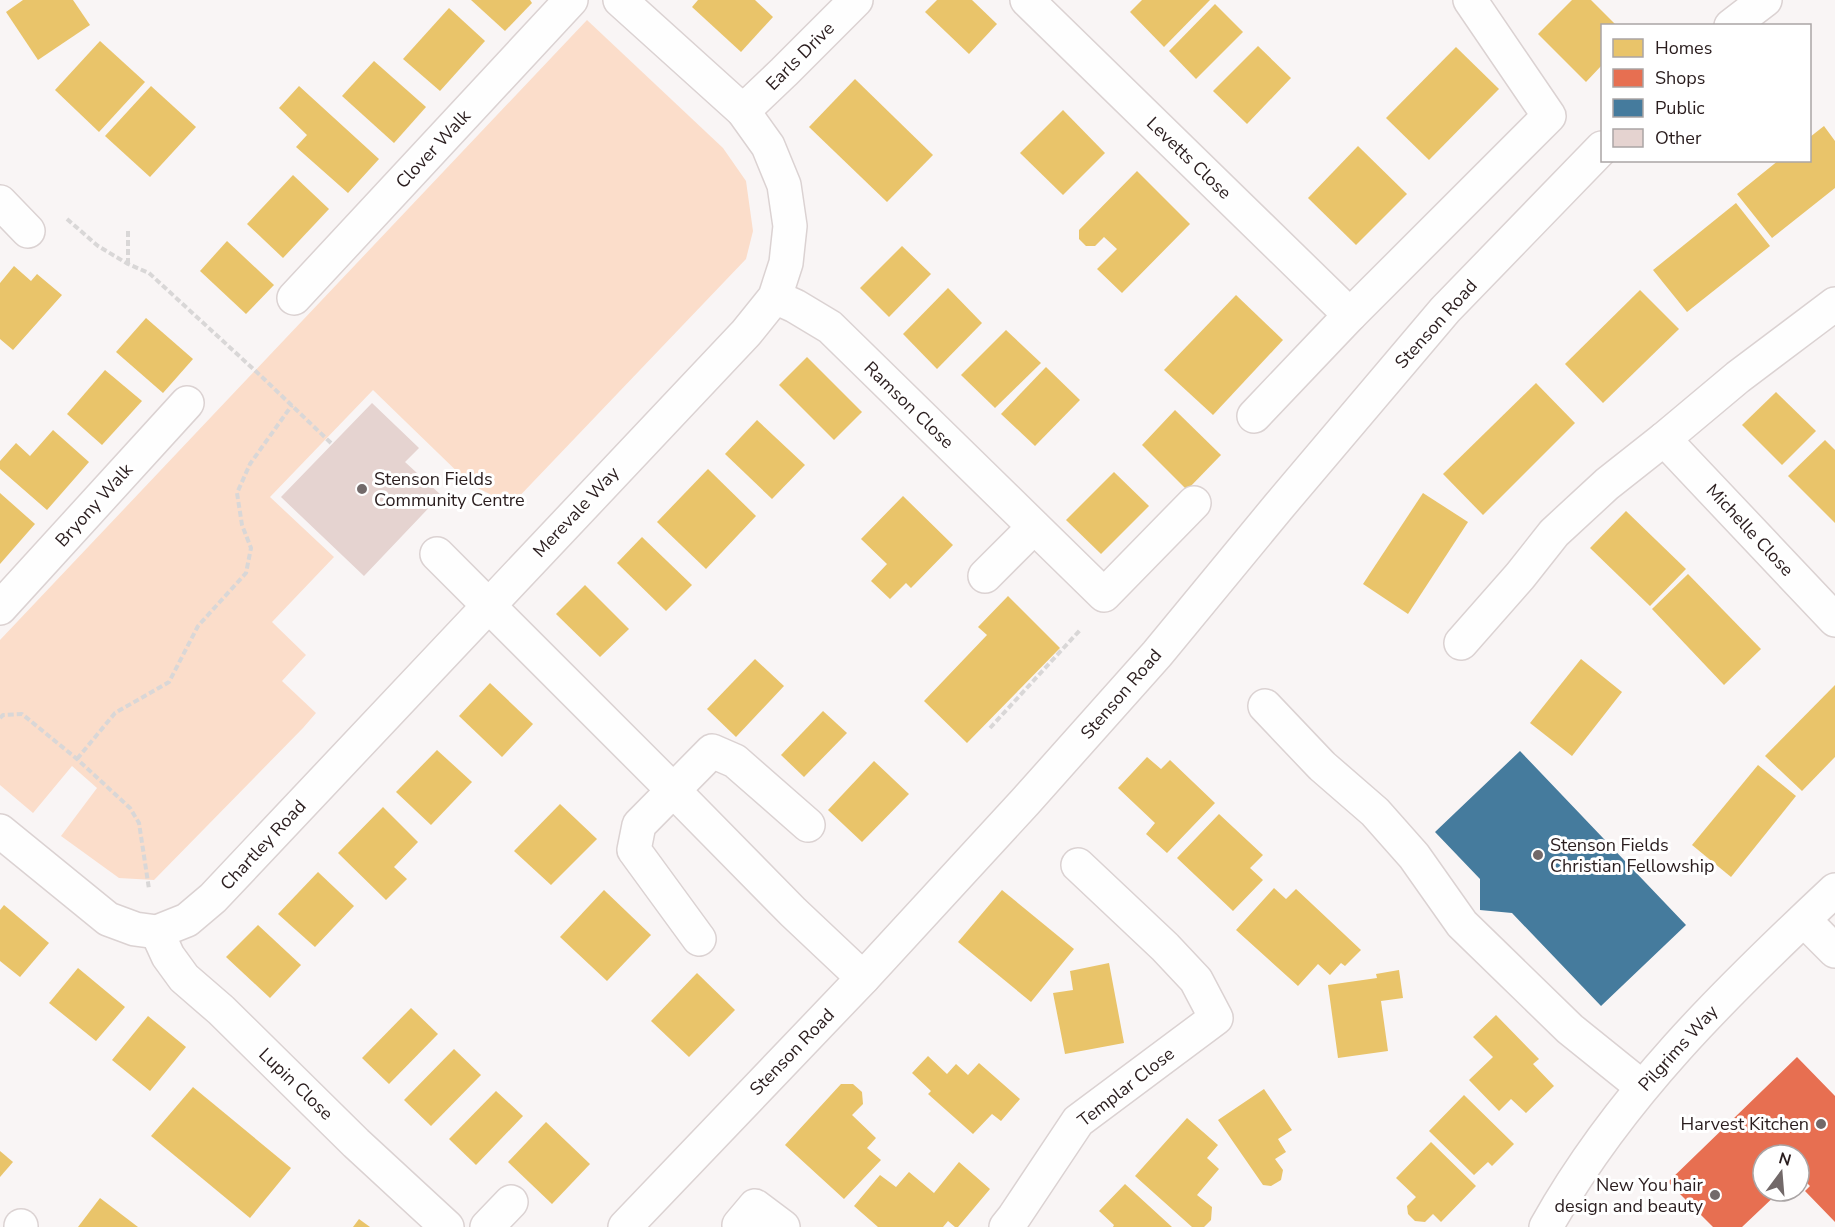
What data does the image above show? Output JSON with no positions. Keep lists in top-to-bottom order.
{
  "streets": {
    "street": [
      "Earls Drive",
      "Clover Walk",
      "Levetts Close",
      "Stenson Road",
      "Ramson Close",
      "Bryony Walk",
      "Merevale Way",
      "Michelle Close",
      "Chartley Road",
      "Pilgrims Way",
      "Lupin Close",
      "Templar Close"
    ]
  },
  "crossings": [
    ["Earls Drive", "Merevale Way"],
    ["Ramson Close", "Merevale Way"],
    ["Merevale Way", "Chartley Road"],
    ["Chartley Road", "Lupin Close"]
  ],
  "places": [
    "Stenson Fields Community Centre",
    "Stenson Fields Christian Fellowship",
    "Harvest Kitchen",
    "New You hair design and beauty"
  ],
  "legend": [
    "Homes",
    "Shops",
    "Public",
    "Other"
  ],
  "north": "top"
}
